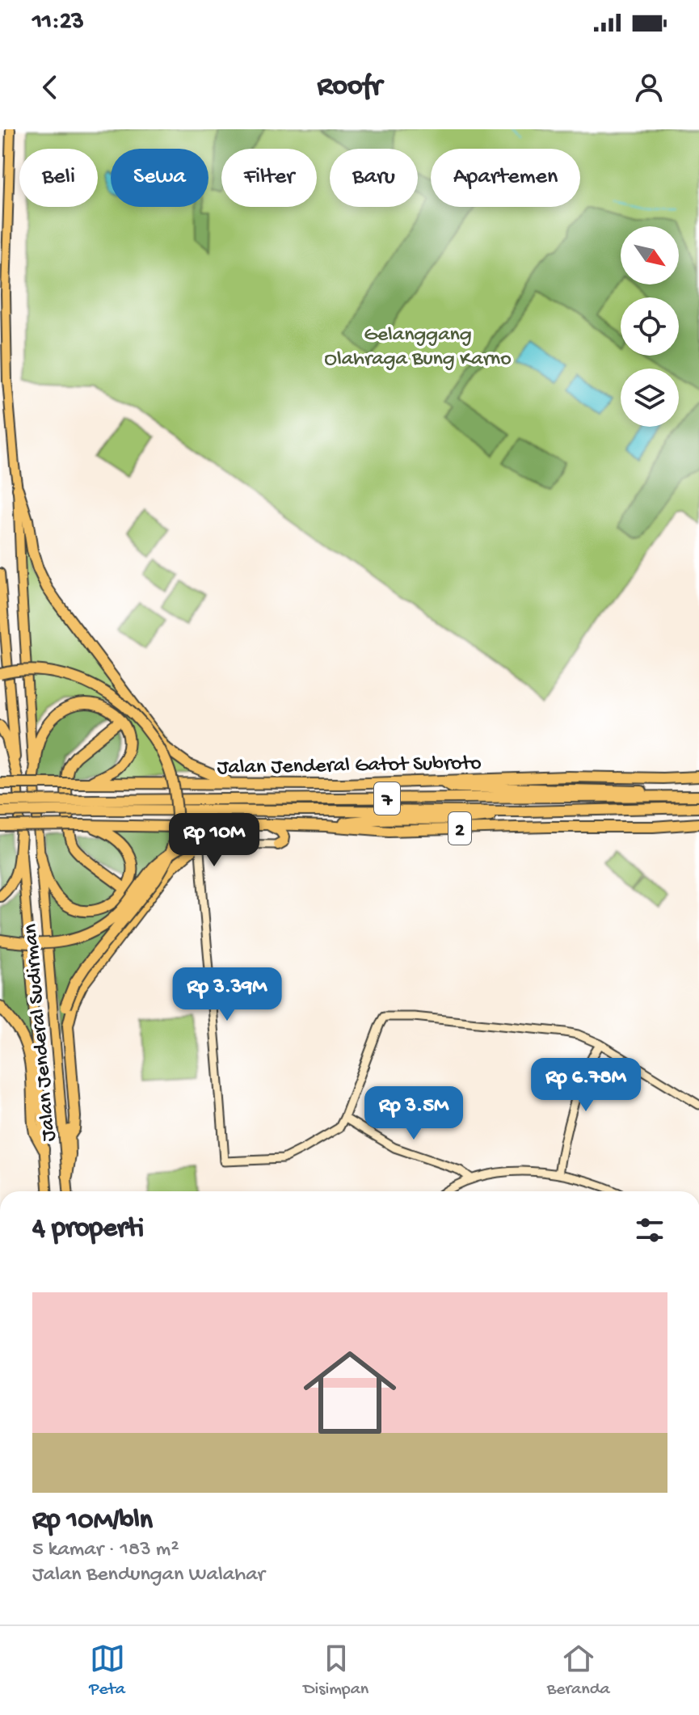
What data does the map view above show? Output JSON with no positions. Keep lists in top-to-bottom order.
{
  "streets": {
    "highway": ["Jalan Jenderal Gatot Subroto", "7", "2"],
    "main road": ["Jalan Jenderal Sudirman"]
  },
  "parks": ["Gelanggang Olahraga Bung Karno"],
  "north": "bottom right",
  "page": {
    "status": "11:23",
    "header": "Roofr",
    "chip": [
      "Beli",
      "Sewa",
      "Filter",
      "Baru",
      "Apartemen"
    ],
    "price": [
      "Rp 10M",
      "Rp 3.39M",
      "Rp 6.78M",
      "Rp 3.5M"
    ],
    "heading": "4 properti",
    "list": [
      {
        "name": "Rp 10M/bln",
        "note": "5 kamar · 183 m² · Jalan Bendungan Walahar"
      }
    ],
    "tabs": ["Peta", "Disimpan", "Beranda"]
  }
}
